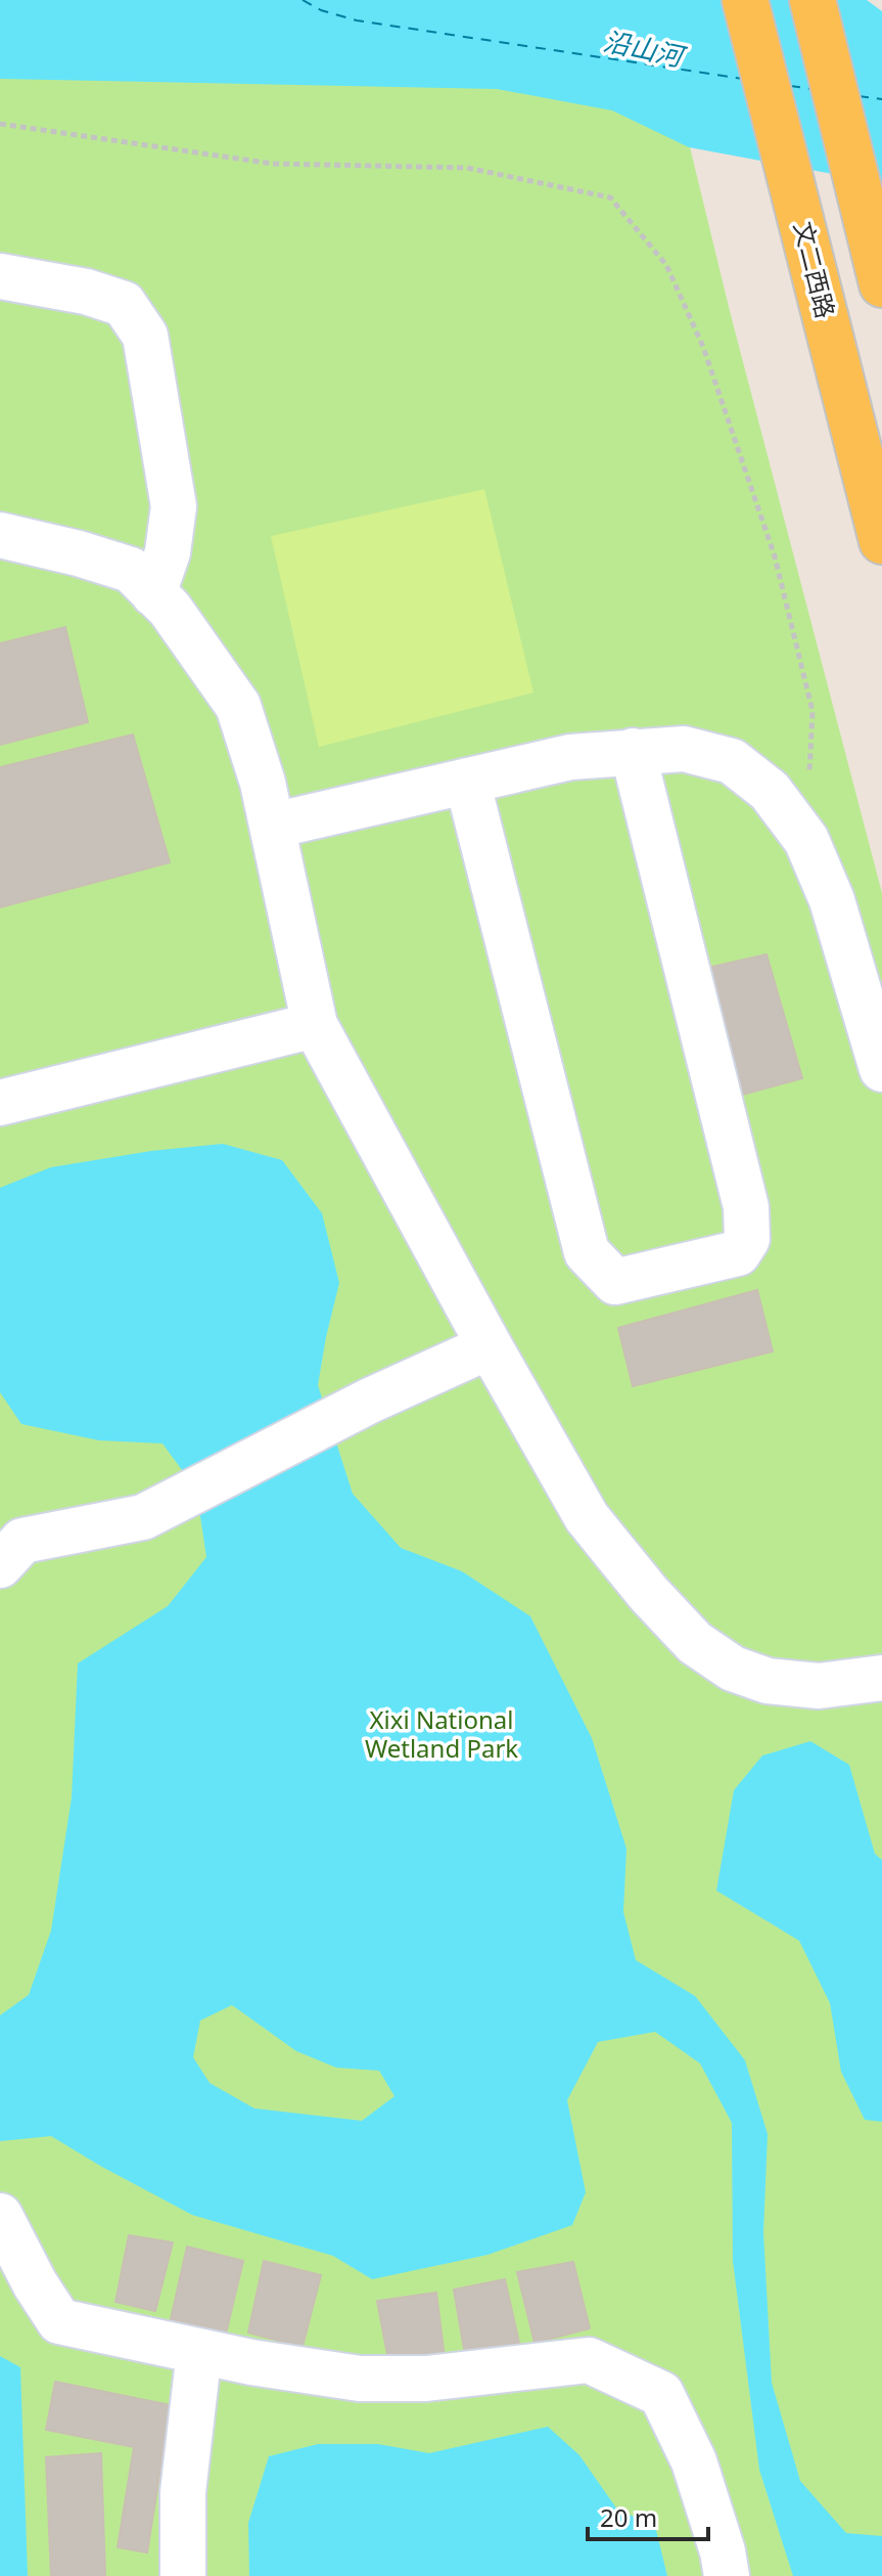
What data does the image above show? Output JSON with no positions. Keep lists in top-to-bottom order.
{
  "streets": {
    "main road": ["文二西路"]
  },
  "water": ["沿山河"],
  "parks": ["Xixi National Wetland Park"],
  "scale_bar": "20 m"
}
